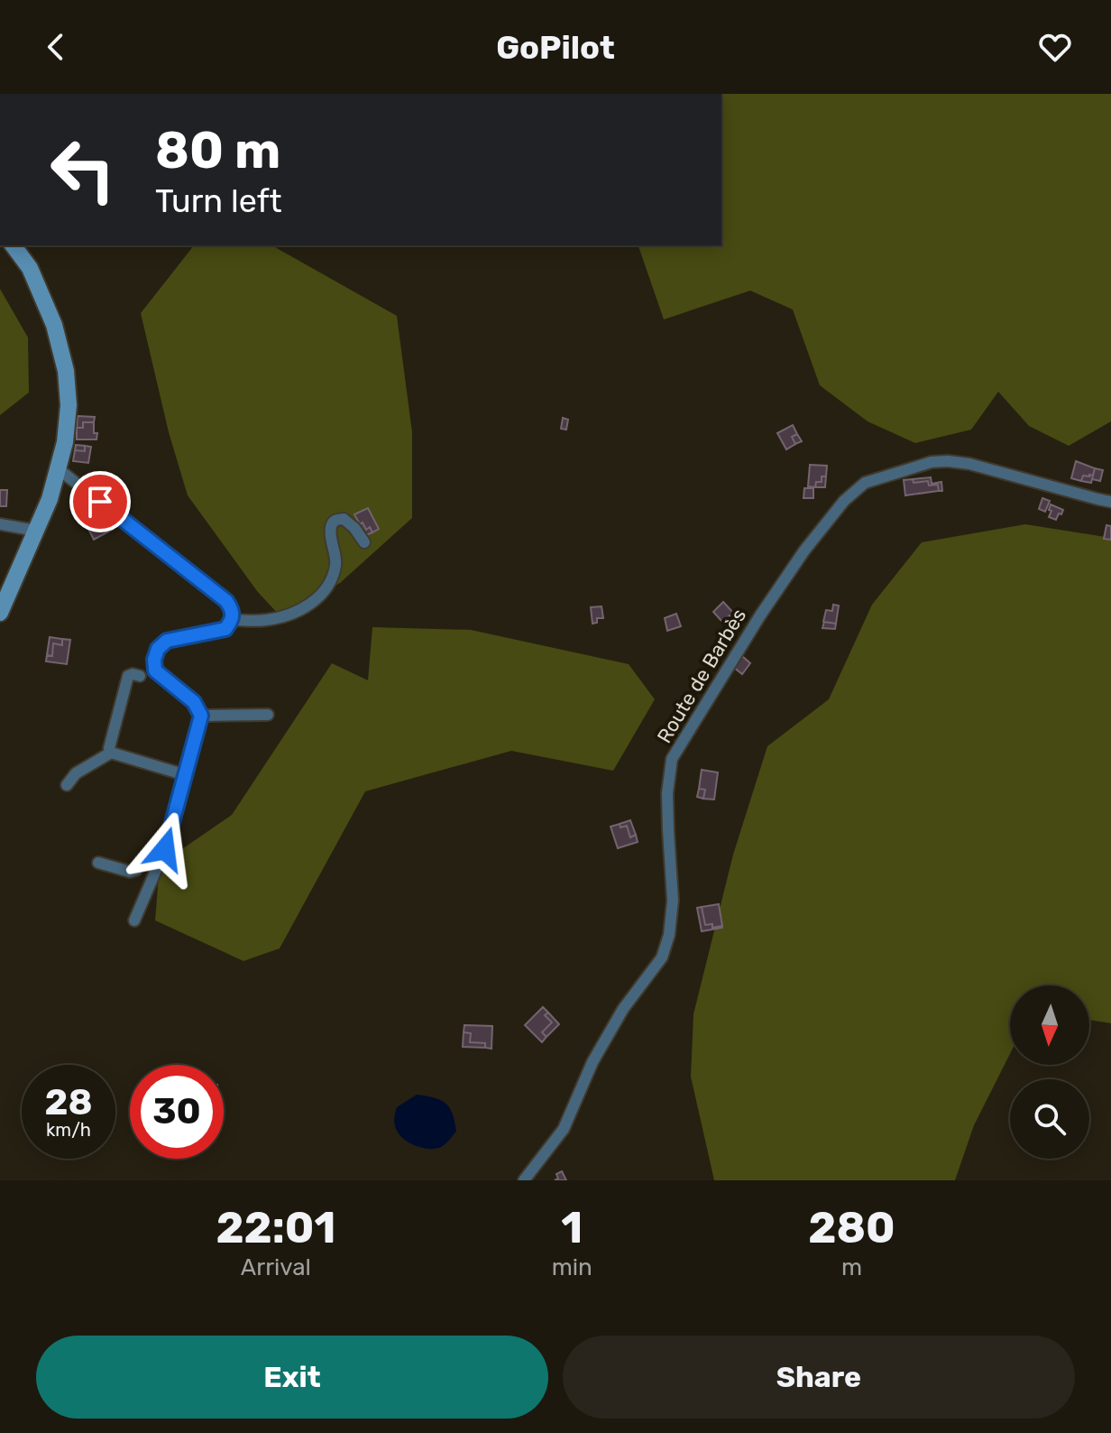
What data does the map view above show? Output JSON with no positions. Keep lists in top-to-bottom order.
{
  "streets": {
    "street": ["Route de Barbès"]
  },
  "north": "bottom",
  "page": {
    "header": "GoPilot",
    "turn": ["80 m", "Turn left"],
    "speed": "28 km/h",
    "limit": "30",
    "eta": [
      "22:01",
      "Arrival",
      "1",
      "min",
      "280",
      "m"
    ],
    "buttons": ["Exit", "Share"]
  }
}
